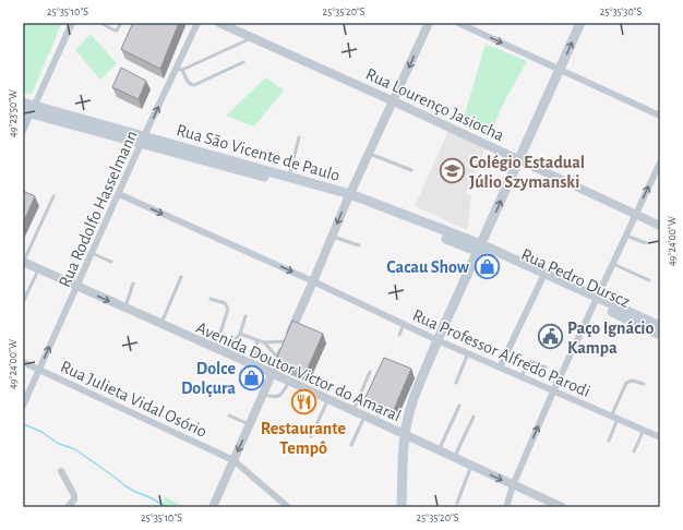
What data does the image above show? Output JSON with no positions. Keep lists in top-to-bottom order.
{
  "streets": {
    "main road": ["Rua São Vicente de Paulo", "Rua Pedro Durscz"],
    "street": [
      "Rua Lourenço Jasiocha",
      "Rua Rodolfo Hasselmann",
      "Rua Professor Alfredo Parodi",
      "Avenida Doutor Victor do Amaral",
      "Rua Julieta Vidal Osório"
    ]
  },
  "crossings": [
    ["Rua São Vicente de Paulo", "Rua Rodolfo Hasselmann"],
    ["Rua São Vicente de Paulo", "Rua Pedro Durscz"],
    ["Rua Rodolfo Hasselmann", "Rua Professor Alfredo Parodi"],
    ["Rua Rodolfo Hasselmann", "Avenida Doutor Victor do Amaral"],
    ["Rua Rodolfo Hasselmann", "Rua Julieta Vidal Osório"]
  ],
  "one_way": ["Rua Rodolfo Hasselmann", "Rua Professor Alfredo Parodi"],
  "places": {
    "school or university": ["Colégio Estadual Júlio Szymanski"],
    "shop": ["Cacau Show", "Dolce Dolçura"],
    "public building": ["Paço Ignácio Kampa"],
    "restaurant": ["Restaurante Tempô"]
  },
  "coordinates": [
    "25°35'10\"S",
    "25°35'20\"S",
    "25°35'30\"S",
    "49°23'50\"W",
    "49°24'00\"W"
  ]
}
